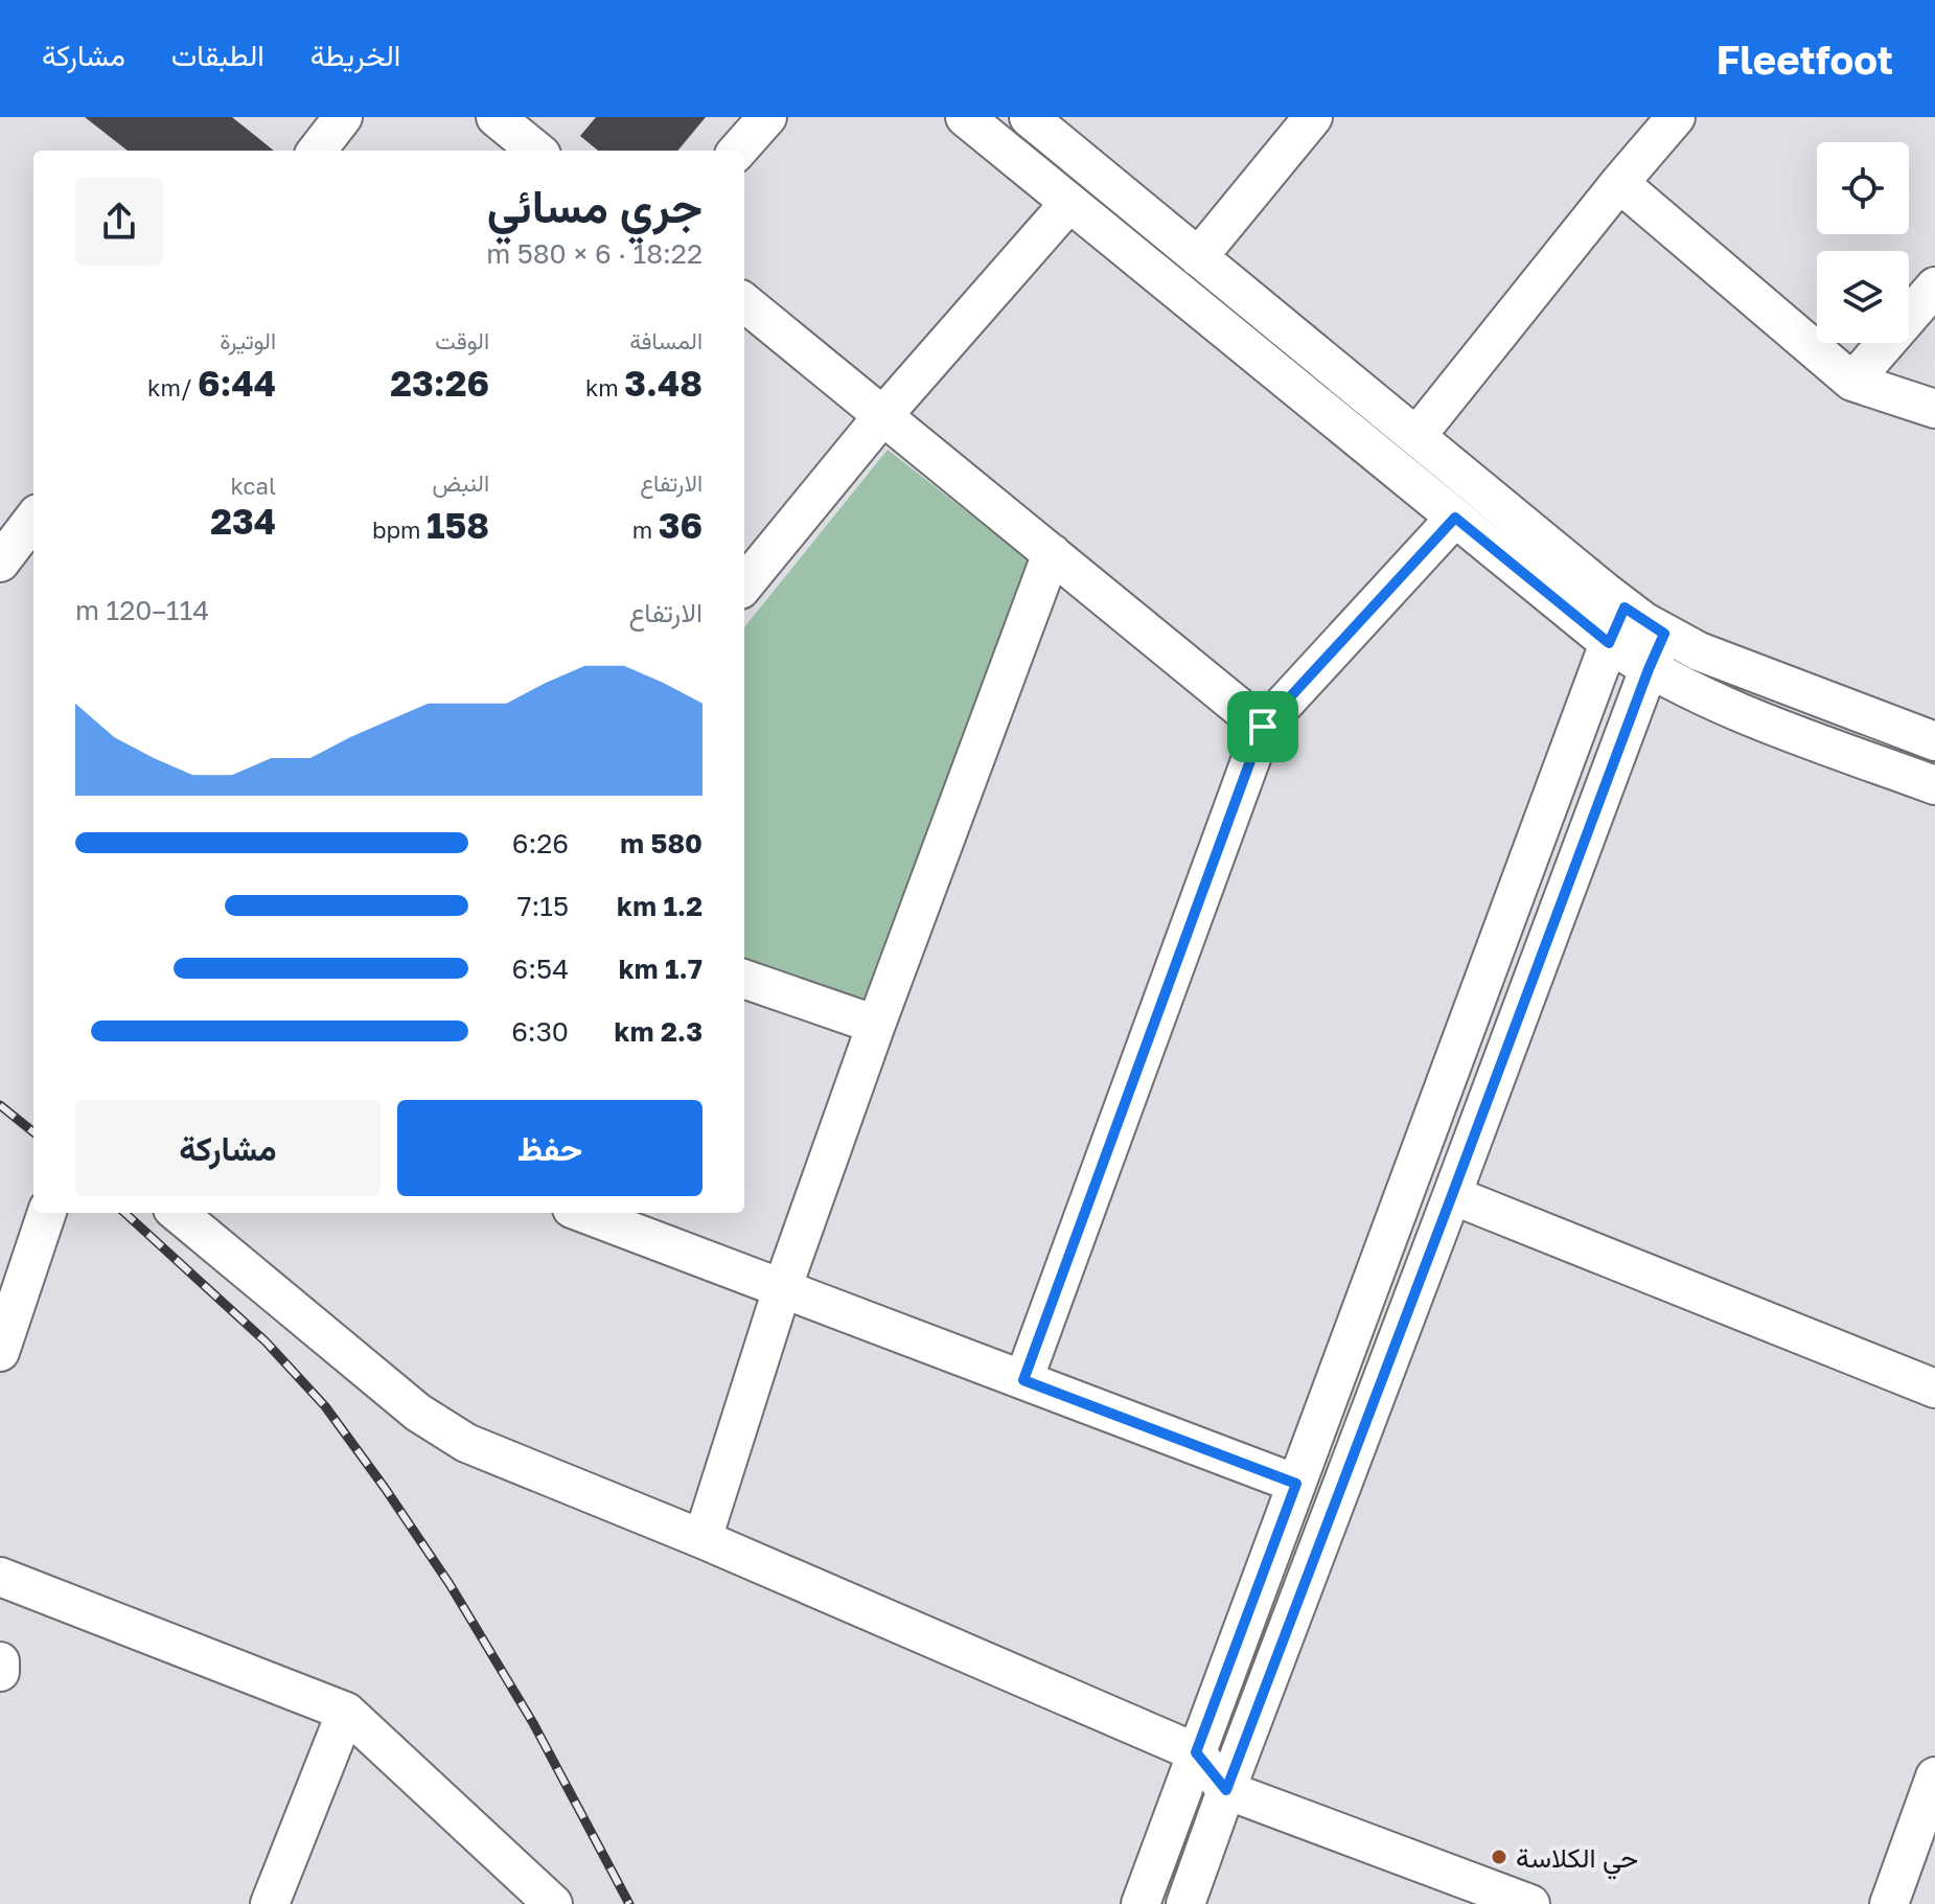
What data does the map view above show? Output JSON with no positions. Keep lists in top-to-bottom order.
{
  "places": ["حي الكلاسة"],
  "page": {
    "header": "Fleetfoot",
    "nav": ["الخريطة", "الطبقات", "مشاركة"],
    "heading": ["جري مسائي", "18:22 · 6 × 580 m"],
    "stats": [
      ["المسافة", "3.48 km"],
      ["الوقت", "23:26"],
      ["الوتيرة", "6:44 /km"],
      ["الارتفاع", "36 m"],
      ["النبض", "158 bpm"],
      ["kcal", "234"]
    ],
    "chart": ["الارتفاع", "114–120 m"],
    "list": [
      {
        "name": "580 m",
        "note": "6:26"
      },
      {
        "name": "1.2 km",
        "note": "7:15"
      },
      {
        "name": "1.7 km",
        "note": "6:54"
      },
      {
        "name": "2.3 km",
        "note": "6:30"
      }
    ],
    "buttons": ["حفظ", "مشاركة"]
  }
}
